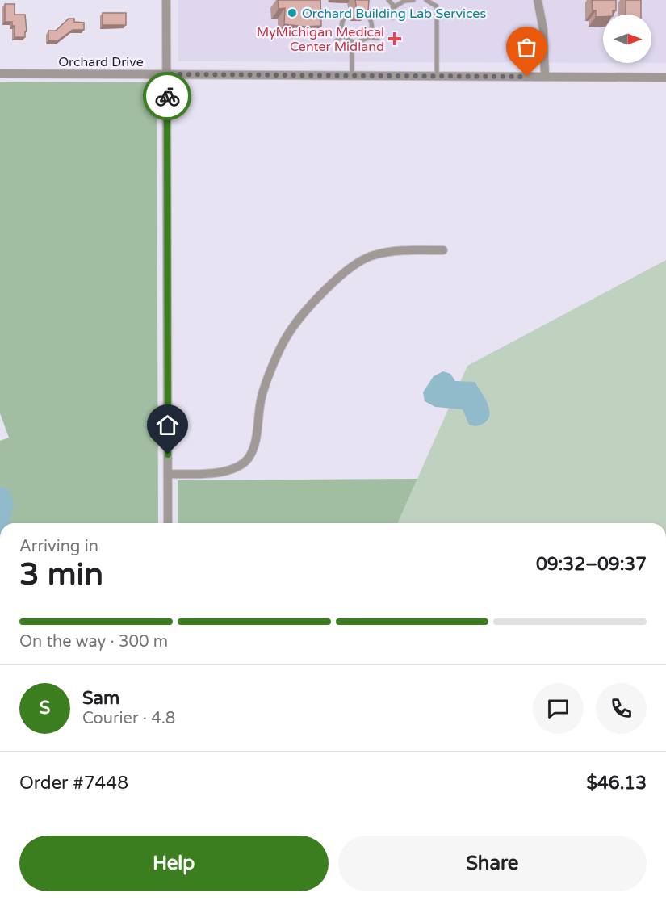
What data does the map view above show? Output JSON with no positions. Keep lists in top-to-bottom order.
{
  "streets": {
    "street": ["Orchard Drive"]
  },
  "places": {
    "other": ["Orchard Building Lab Services"],
    "health": ["MyMichigan Medical Center Midland"]
  },
  "north": "right",
  "page": {
    "heading": ["3 min", "Arriving in", "09:32–09:37"],
    "panel": [
      "Sam",
      "Courier · 4.8",
      "Order #7448",
      "$46.13"
    ],
    "bar": "On the way · 300 m",
    "round": "S",
    "buttons": ["Help", "Share"]
  }
}
